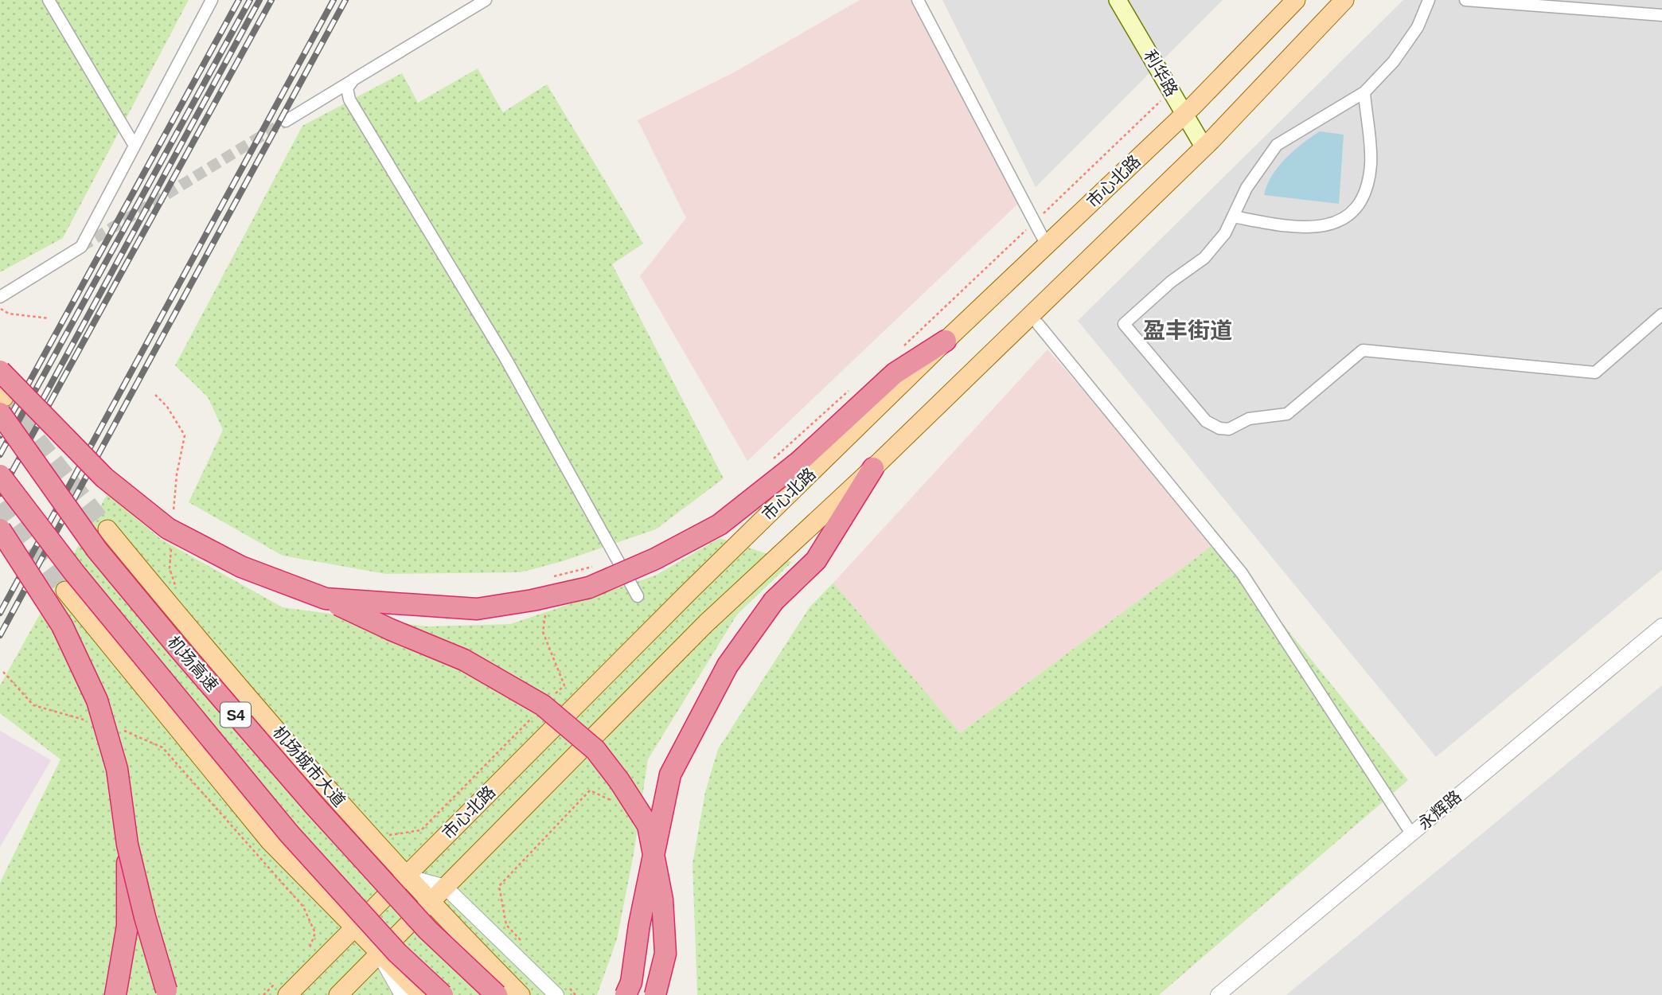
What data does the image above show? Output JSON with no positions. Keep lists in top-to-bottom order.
{
  "streets": {
    "highway": ["机场高速", "S4"],
    "main road": ["利华路", "市心北路", "机场城市大道"],
    "street": ["永辉路"]
  },
  "crossings": [
    ["利华路", "市心北路"],
    ["市心北路", "机场城市大道"]
  ],
  "districts": ["盈丰街道"]
}
